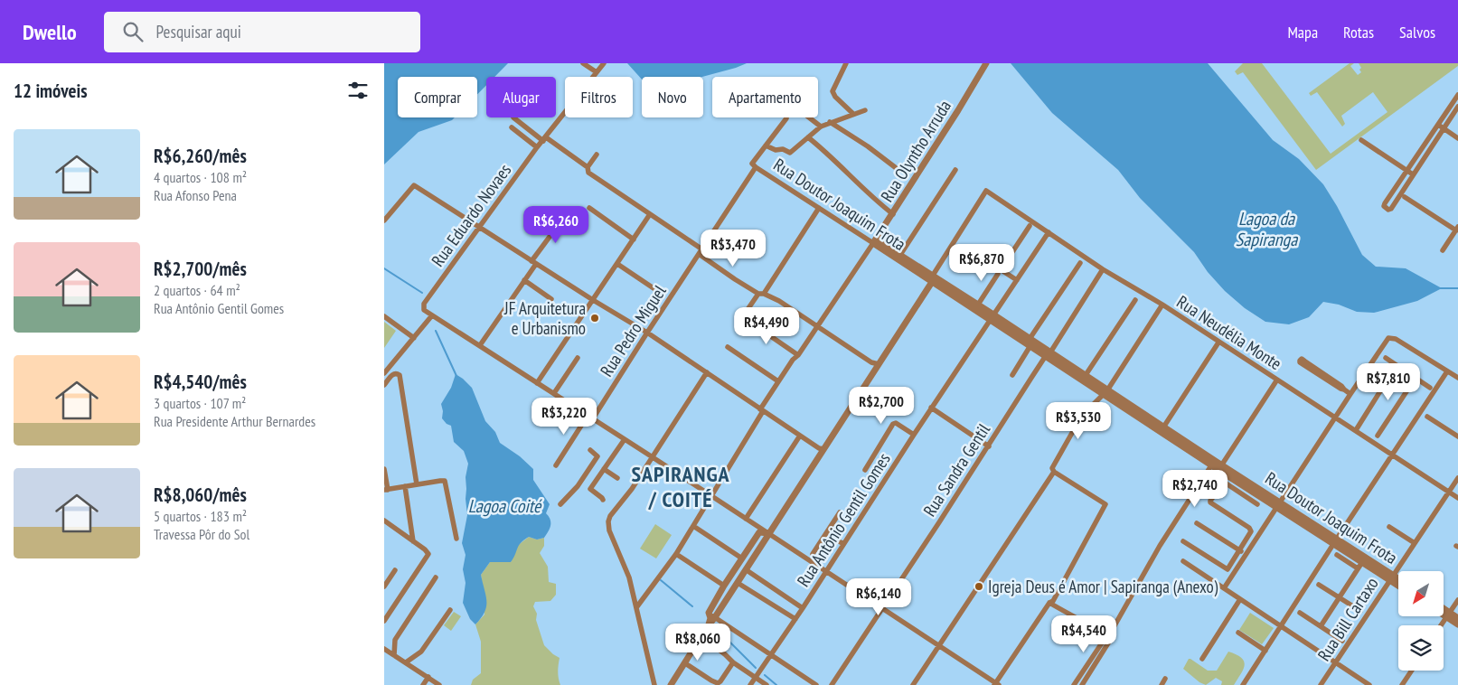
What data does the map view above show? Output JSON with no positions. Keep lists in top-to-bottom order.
{
  "streets": {
    "street": [
      "Rua Olyntho Arruda",
      "Rua Doutor Joaquim Frota",
      "Rua Eduardo Novaes",
      "Rua Pedro Miguel",
      "Rua Neudélia Monte",
      "Rua Sandra Gentil",
      "Rua Antônio Gentil Gomes",
      "Rua Bill Cartaxo"
    ]
  },
  "crossings": [
    ["Rua Olyntho Arruda", "Rua Doutor Joaquim Frota"],
    ["Rua Doutor Joaquim Frota", "Rua Pedro Miguel"],
    ["Rua Doutor Joaquim Frota", "Rua Neudélia Monte"],
    ["Rua Doutor Joaquim Frota", "Rua Sandra Gentil"],
    ["Rua Doutor Joaquim Frota", "Rua Antônio Gentil Gomes"],
    ["Rua Doutor Joaquim Frota", "Rua Bill Cartaxo"],
    ["Rua Neudélia Monte", "Rua Sandra Gentil"],
    ["Rua Neudélia Monte", "Rua Antônio Gentil Gomes"],
    ["Rua Neudélia Monte", "Rua Bill Cartaxo"]
  ],
  "districts": ["SAPIRANGA / COITÉ"],
  "water": ["Lagoa da Sapiranga", "Lagoa Coité"],
  "places": ["JF Arquitetura e Urbanismo", "Igreja Deus é Amor | Sapiranga (Anexo)"],
  "north": "bottom left",
  "page": {
    "header": "Dwello",
    "search": "Pesquisar aqui",
    "nav": ["Mapa", "Rotas", "Salvos"],
    "heading": "12 imóveis",
    "chip": [
      "Comprar",
      "Alugar",
      "Filtros",
      "Novo",
      "Apartamento"
    ],
    "list": [
      {
        "name": "R$6,260/mês",
        "note": "4 quartos · 108 m² · Rua Afonso Pena"
      },
      {
        "name": "R$2,700/mês",
        "note": "2 quartos · 64 m² · Rua Antônio Gentil Gomes"
      },
      {
        "name": "R$4,540/mês",
        "note": "3 quartos · 107 m² · Rua Presidente Arthur Bernardes"
      },
      {
        "name": "R$8,060/mês",
        "note": "5 quartos · 183 m² · Travessa Pôr do Sol"
      }
    ],
    "price": [
      "R$6,260",
      "R$3,470",
      "R$6,870",
      "R$4,490",
      "R$7,810",
      "R$2,700",
      "R$3,220",
      "R$3,530",
      "R$2,740",
      "R$6,140",
      "R$4,540",
      "R$8,060"
    ]
  }
}
